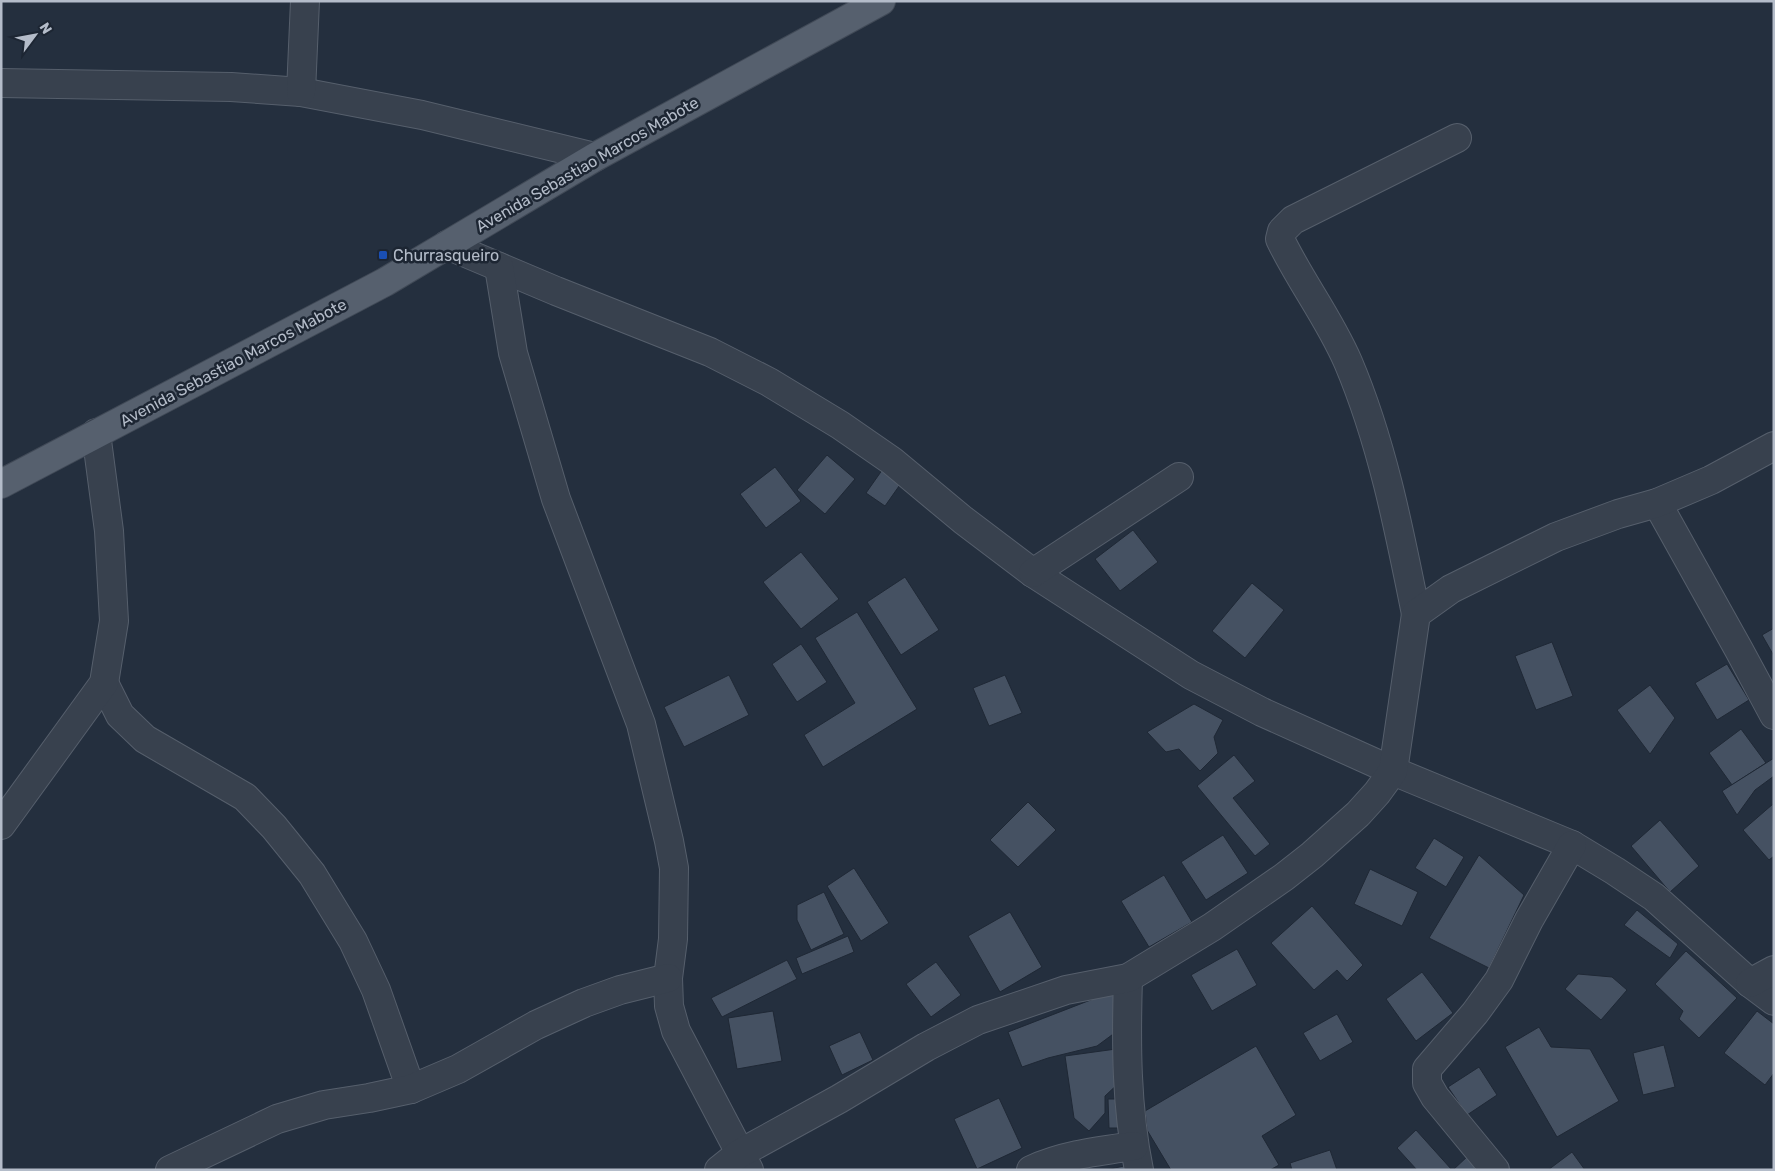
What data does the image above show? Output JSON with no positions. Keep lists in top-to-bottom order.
{
  "streets": {
    "main road": ["Avenida Sebastiao Marcos Mabote"]
  },
  "places": {
    "transit": ["Churrasqueiro"]
  },
  "north": "top right"
}
